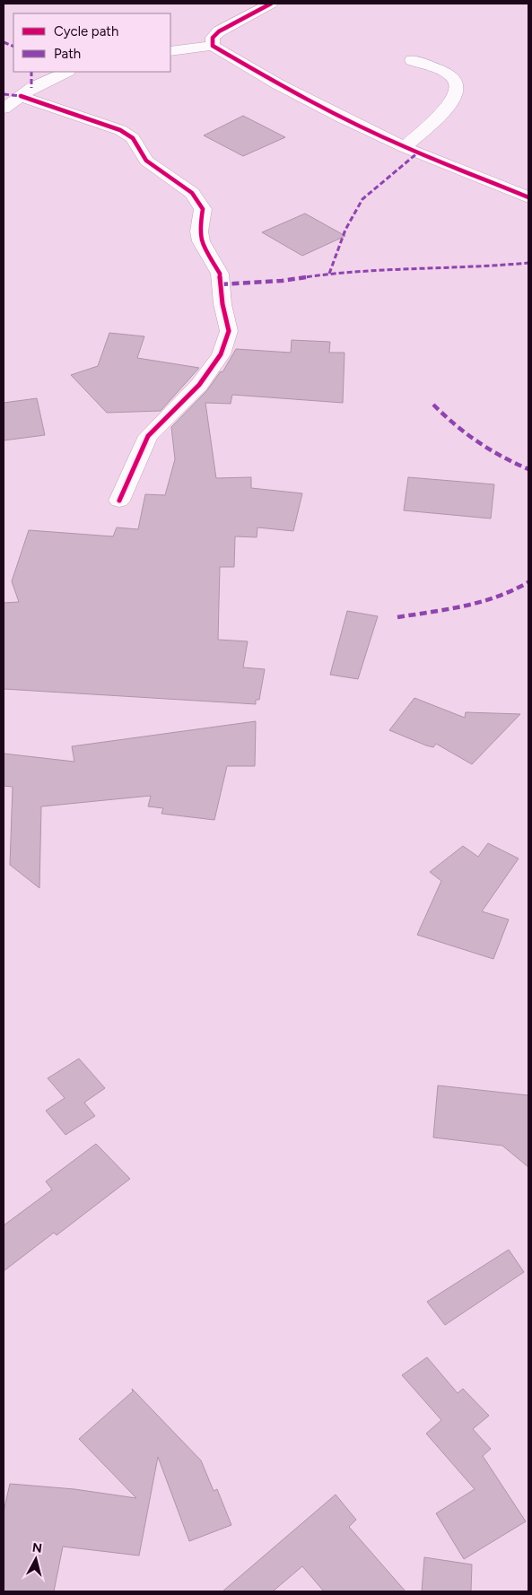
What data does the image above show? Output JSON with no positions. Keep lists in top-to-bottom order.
{
  "legend": ["Cycle path", "Path"],
  "north": "top"
}
